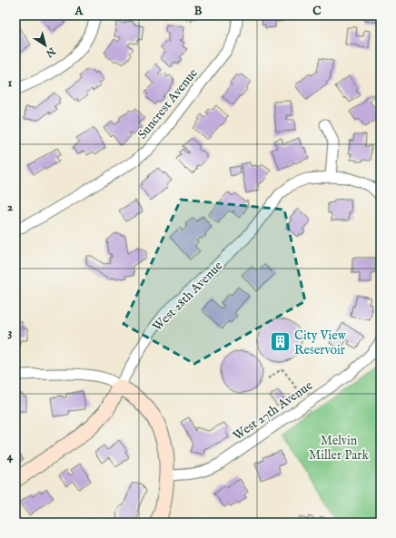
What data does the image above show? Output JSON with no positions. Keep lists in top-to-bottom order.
{
  "streets": {
    "street": ["Suncrest Avenue", "West 28th Avenue", "West 27th Avenue"]
  },
  "parks": ["Melvin Miller Park"],
  "places": {
    "building": ["City View Reservoir"]
  },
  "north": "bottom right",
  "grid": {
    "columns": ["A", "B", "C"],
    "rows": [
      "1",
      "2",
      "3",
      "4"
    ]
  }
}
